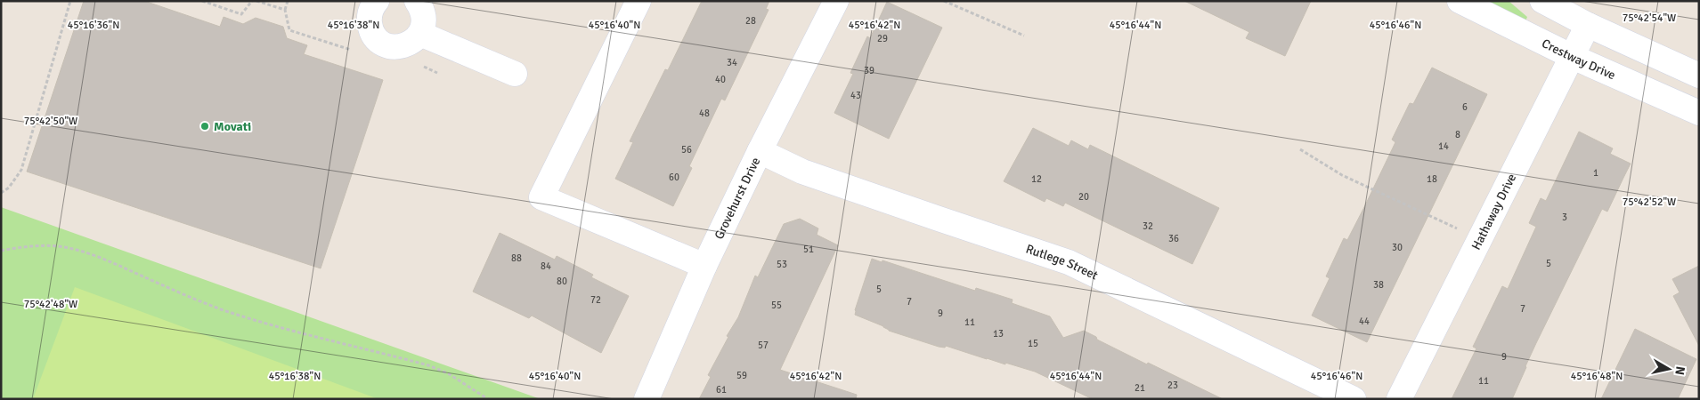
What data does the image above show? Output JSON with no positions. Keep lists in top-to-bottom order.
{
  "streets": {
    "street": [
      "Crestway Drive",
      "Grovehurst Drive",
      "Hathaway Drive",
      "Rutlege Street"
    ]
  },
  "crossings": [
    ["Crestway Drive", "Hathaway Drive"],
    ["Grovehurst Drive", "Rutlege Street"]
  ],
  "places": ["Movati"],
  "house_numbers": [
    "28",
    "29",
    "34",
    "39",
    "40",
    "43",
    "6",
    "48",
    "8",
    "14",
    "56",
    "1",
    "60",
    "12",
    "18",
    "20",
    "3",
    "32",
    "36",
    "30",
    "51",
    "88",
    "5",
    "53",
    "84",
    "80",
    "38",
    "5",
    "72",
    "7",
    "55",
    "7",
    "9",
    "44",
    "11",
    "13",
    "15",
    "57",
    "9",
    "59",
    "11",
    "23",
    "21",
    "61"
  ],
  "north": "right",
  "coordinates": [
    "75°42'54\"W",
    "45°16'36\"N",
    "45°16'38\"N",
    "45°16'40\"N",
    "45°16'42\"N",
    "45°16'44\"N",
    "45°16'46\"N",
    "75°42'50\"W",
    "75°42'52\"W",
    "75°42'48\"W",
    "45°16'48\"N"
  ]
}
